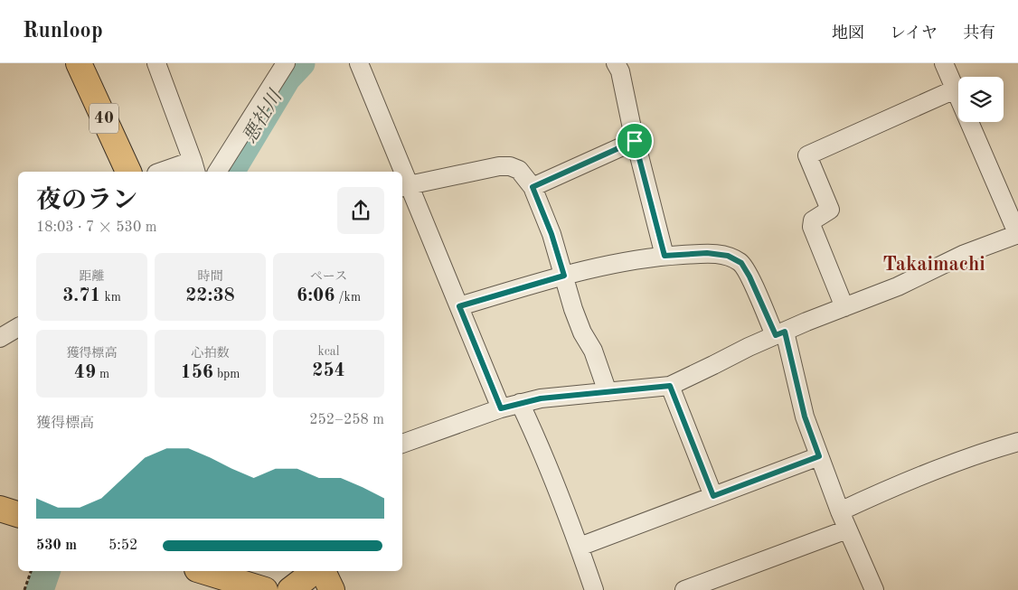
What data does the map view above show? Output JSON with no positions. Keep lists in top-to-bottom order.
{
  "streets": {
    "main road": ["40"]
  },
  "districts": ["Takaimachi"],
  "water": ["悪社川"],
  "page": {
    "header": "Runloop",
    "nav": ["地図", "レイヤ", "共有"],
    "heading": ["夜のラン", "18:03 · 7 × 530 m"],
    "stats": [
      ["距離", "3.71 km"],
      ["時間", "22:38"],
      ["ペース", "6:06 /km"],
      ["獲得標高", "49 m"],
      ["心拍数", "156 bpm"],
      ["kcal", "254"]
    ],
    "chart": ["獲得標高", "252–258 m"],
    "list": [
      {
        "name": "530 m",
        "note": "5:52"
      }
    ]
  }
}
